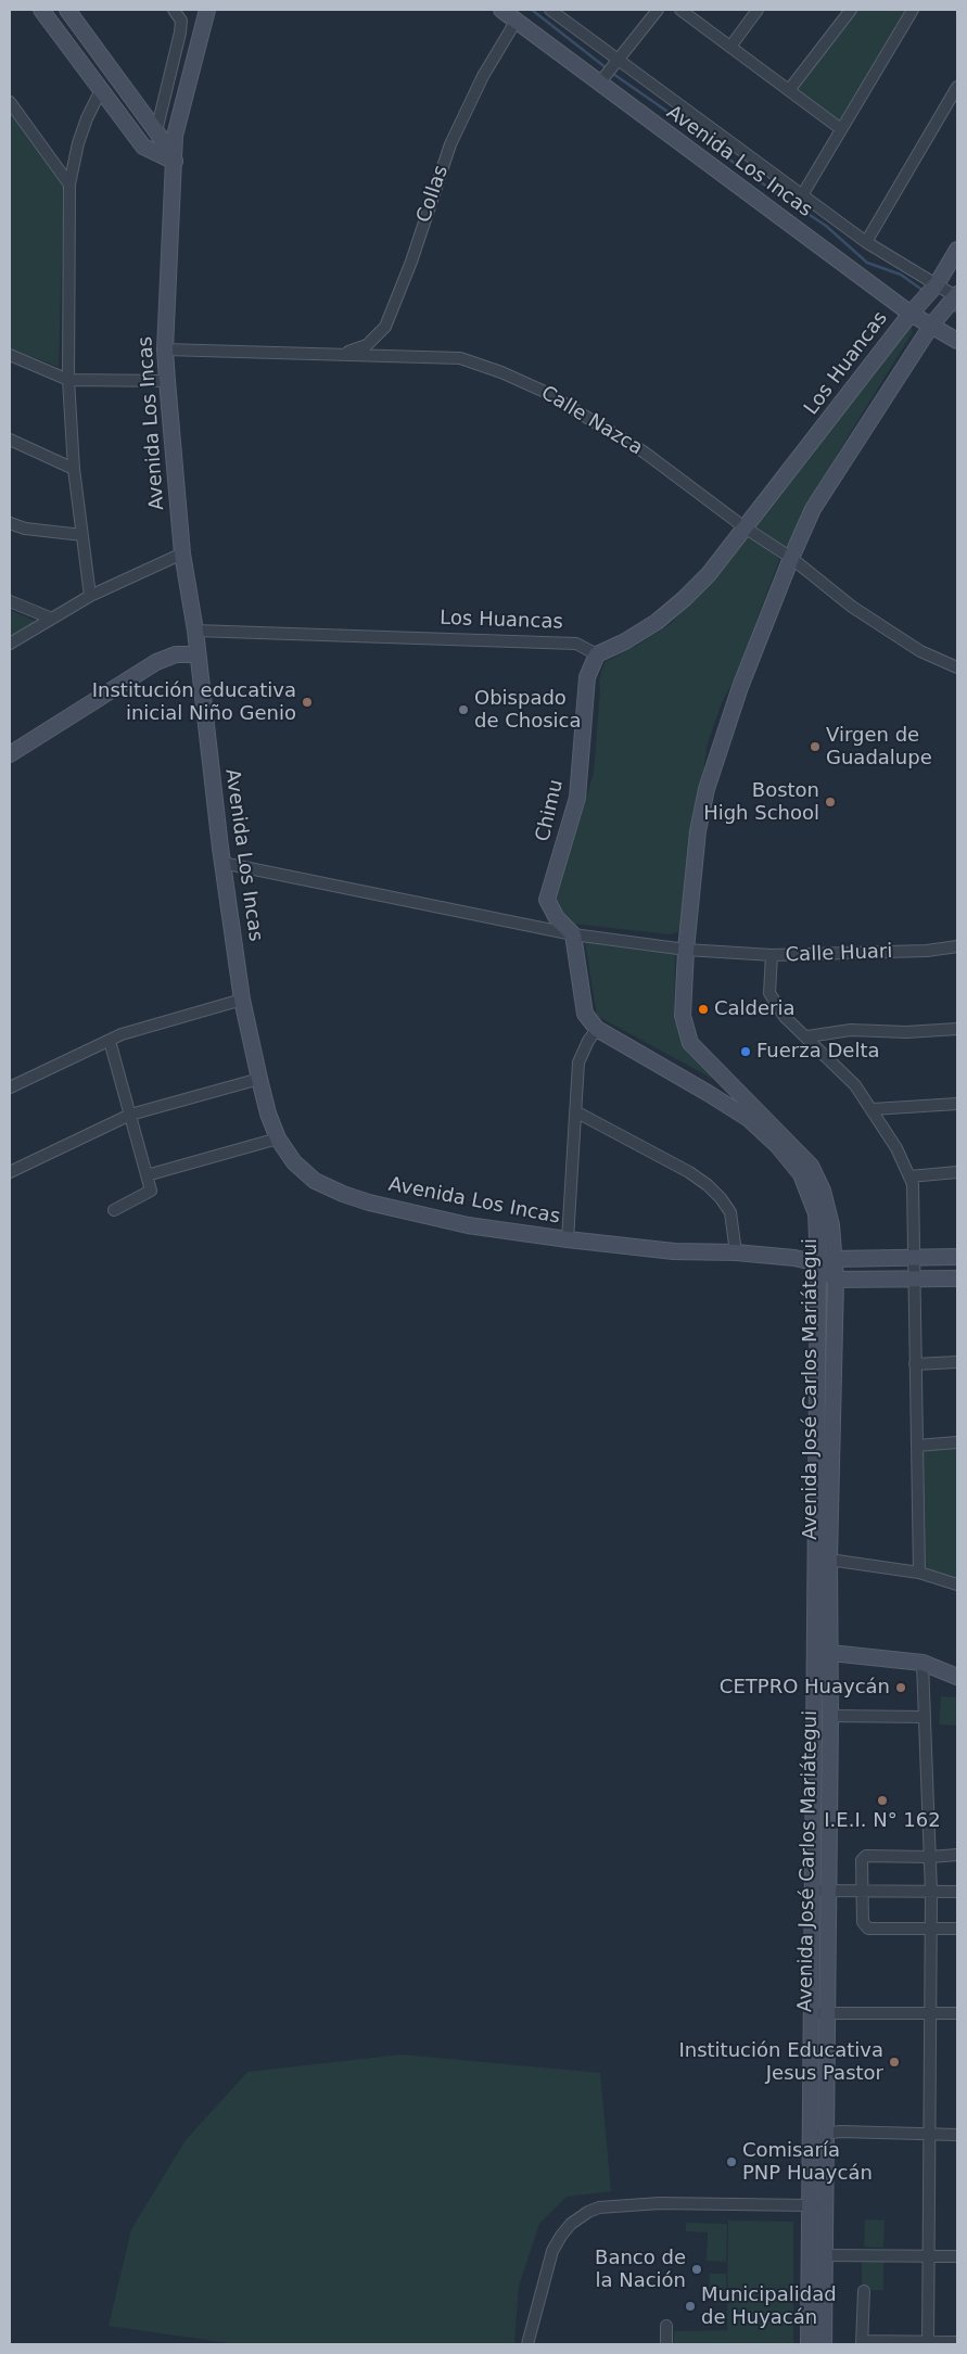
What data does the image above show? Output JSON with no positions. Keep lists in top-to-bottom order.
{
  "streets": {
    "main road": [
      "Avenida Los Incas",
      "Los Huancas",
      "Chimu",
      "Avenida José Carlos Mariátegui"
    ],
    "street": ["Collas", "Calle Nazca", "Calle Huari"]
  },
  "crossings": [
    ["Avenida Los Incas", "Collas"],
    ["Avenida Los Incas", "Los Huancas"],
    ["Avenida Los Incas", "Calle Nazca"],
    ["Avenida Los Incas", "Calle Huari"],
    ["Avenida Los Incas", "Avenida José Carlos Mariátegui"],
    ["Collas", "Calle Nazca"],
    ["Los Huancas", "Calle Nazca"],
    ["Los Huancas", "Chimu"],
    ["Calle Nazca", "Avenida José Carlos Mariátegui"],
    ["Chimu", "Calle Huari"],
    ["Calle Huari", "Avenida José Carlos Mariátegui"]
  ],
  "places": [
    "Institución educativa inicial Niño Genio",
    "Obispado de Chosica",
    "Virgen de Guadalupe",
    "Boston High School",
    "Calderia",
    "Fuerza Delta",
    "CETPRO Huaycán",
    "I.E.I. N° 162",
    "Institución Educativa Jesus Pastor",
    "Comisaría PNP Huaycán",
    "Banco de la Nación",
    "Municipalidad de Huyacán"
  ]
}
